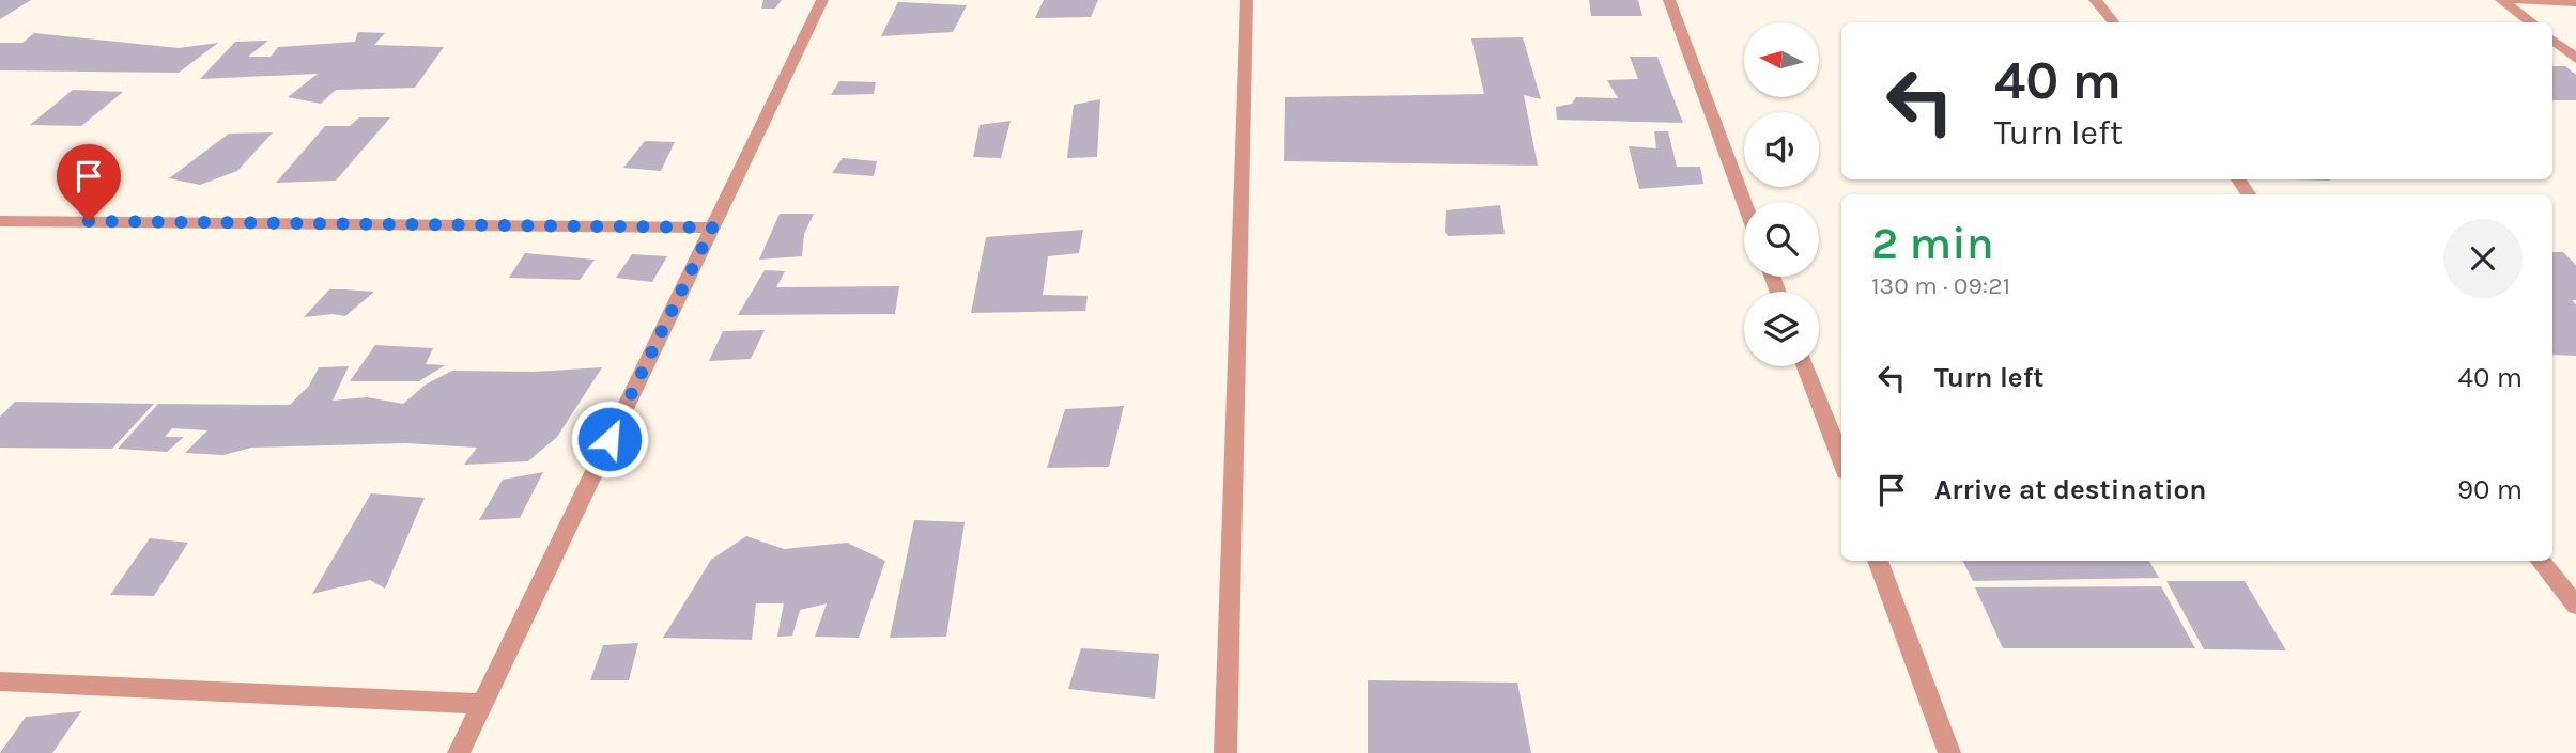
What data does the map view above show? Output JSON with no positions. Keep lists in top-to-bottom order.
{
  "north": "left",
  "page": {
    "turn": ["40 m", "Turn left"],
    "heading": ["2 min", "130 m · 09:21"],
    "list": [
      {
        "name": "Turn left",
        "value": "40 m"
      },
      {
        "name": "Arrive at destination",
        "value": "90 m"
      }
    ]
  }
}
